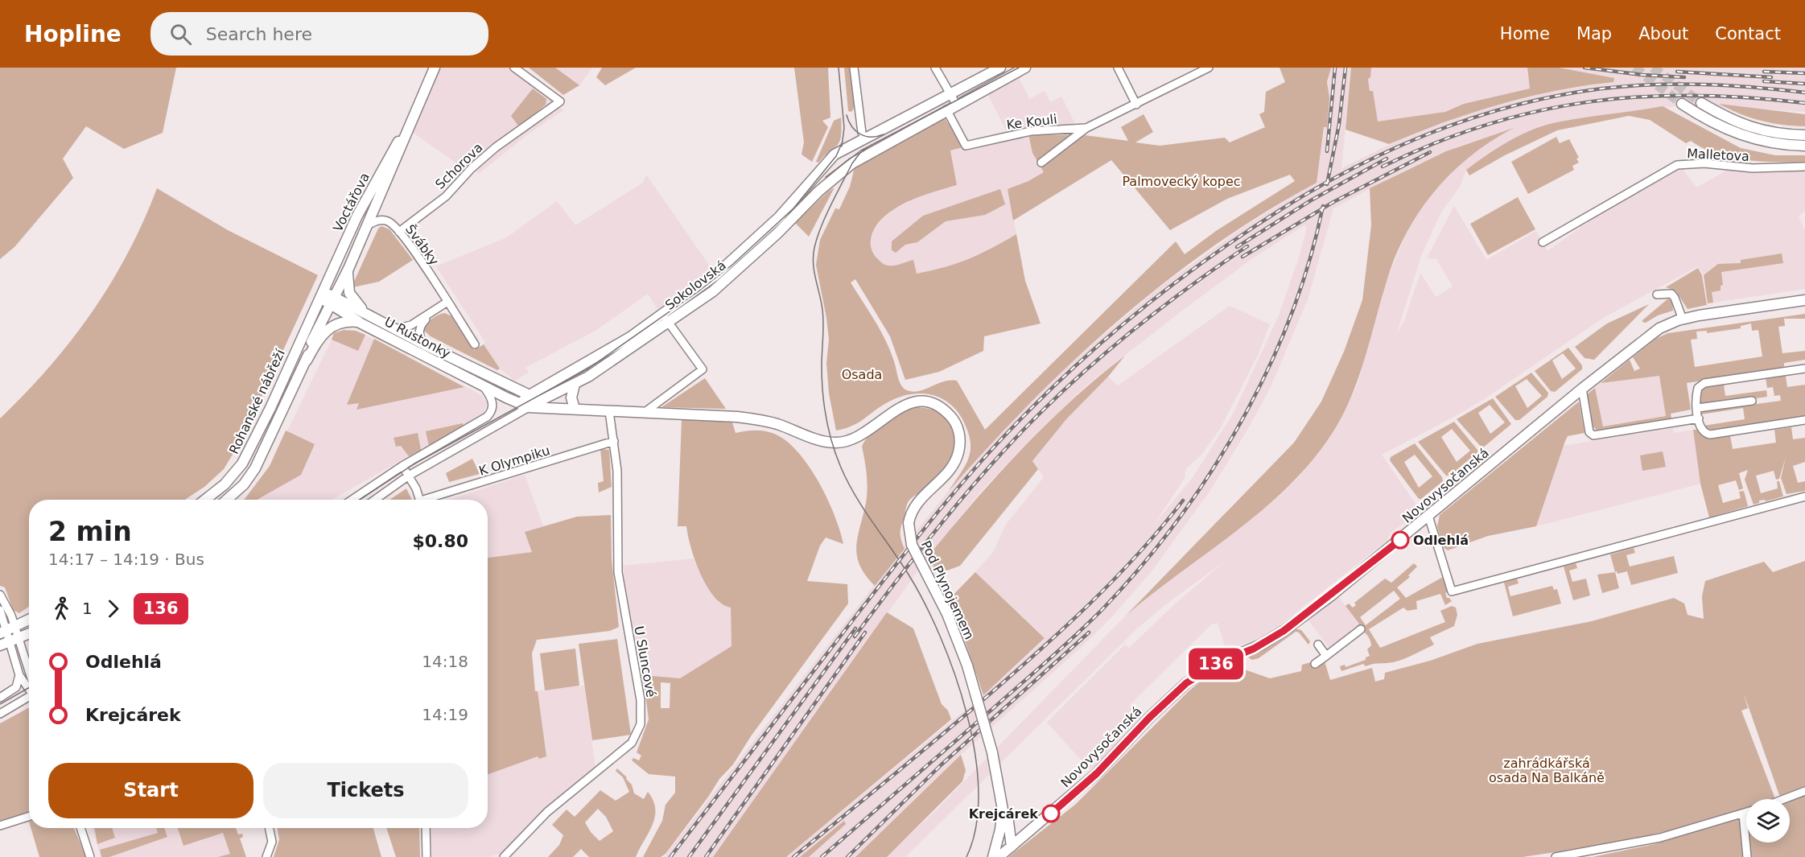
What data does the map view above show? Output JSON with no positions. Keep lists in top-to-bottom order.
{
  "streets": {
    "main road": [
      "Voctářova",
      "Sokolovská",
      "U Rustonky",
      "Rohanské nábřeží",
      "Novovysočanská",
      "Pod Plynojemem"
    ],
    "street": [
      "Ke Kouli",
      "Malletova",
      "Schorova",
      "Švábky",
      "K Olympiku",
      "U Sluncové"
    ]
  },
  "crossings": [
    ["Ke Kouli", "Sokolovská"],
    ["Schorova", "Švábky"],
    ["Voctářova", "Švábky"],
    ["Voctářova", "Rohanské nábřeží"],
    ["Sokolovská", "U Rustonky"],
    ["Sokolovská", "Pod Plynojemem"],
    ["U Rustonky", "Rohanské nábřeží"],
    ["U Rustonky", "Pod Plynojemem"],
    ["K Olympiku", "U Sluncové"],
    ["Pod Plynojemem", "U Sluncové"]
  ],
  "parks": ["Palmovecký kopec", "Osada", "zahrádkářská osada Na Balkáně"],
  "places": ["Odlehlá", "Krejcárek"],
  "lines": ["bus line 136"],
  "page": {
    "header": "Hopline",
    "search": "Search here",
    "nav": [
      "Home",
      "Map",
      "About",
      "Contact"
    ],
    "on_map": "136",
    "heading": ["2 min", "14:17 – 14:19 · Bus", "$0.80"],
    "legs": ["1", "136"],
    "list": [
      {
        "name": "Odlehlá",
        "value": "14:18"
      },
      {
        "name": "Krejcárek",
        "value": "14:19"
      }
    ],
    "buttons": ["Start", "Tickets"]
  }
}
